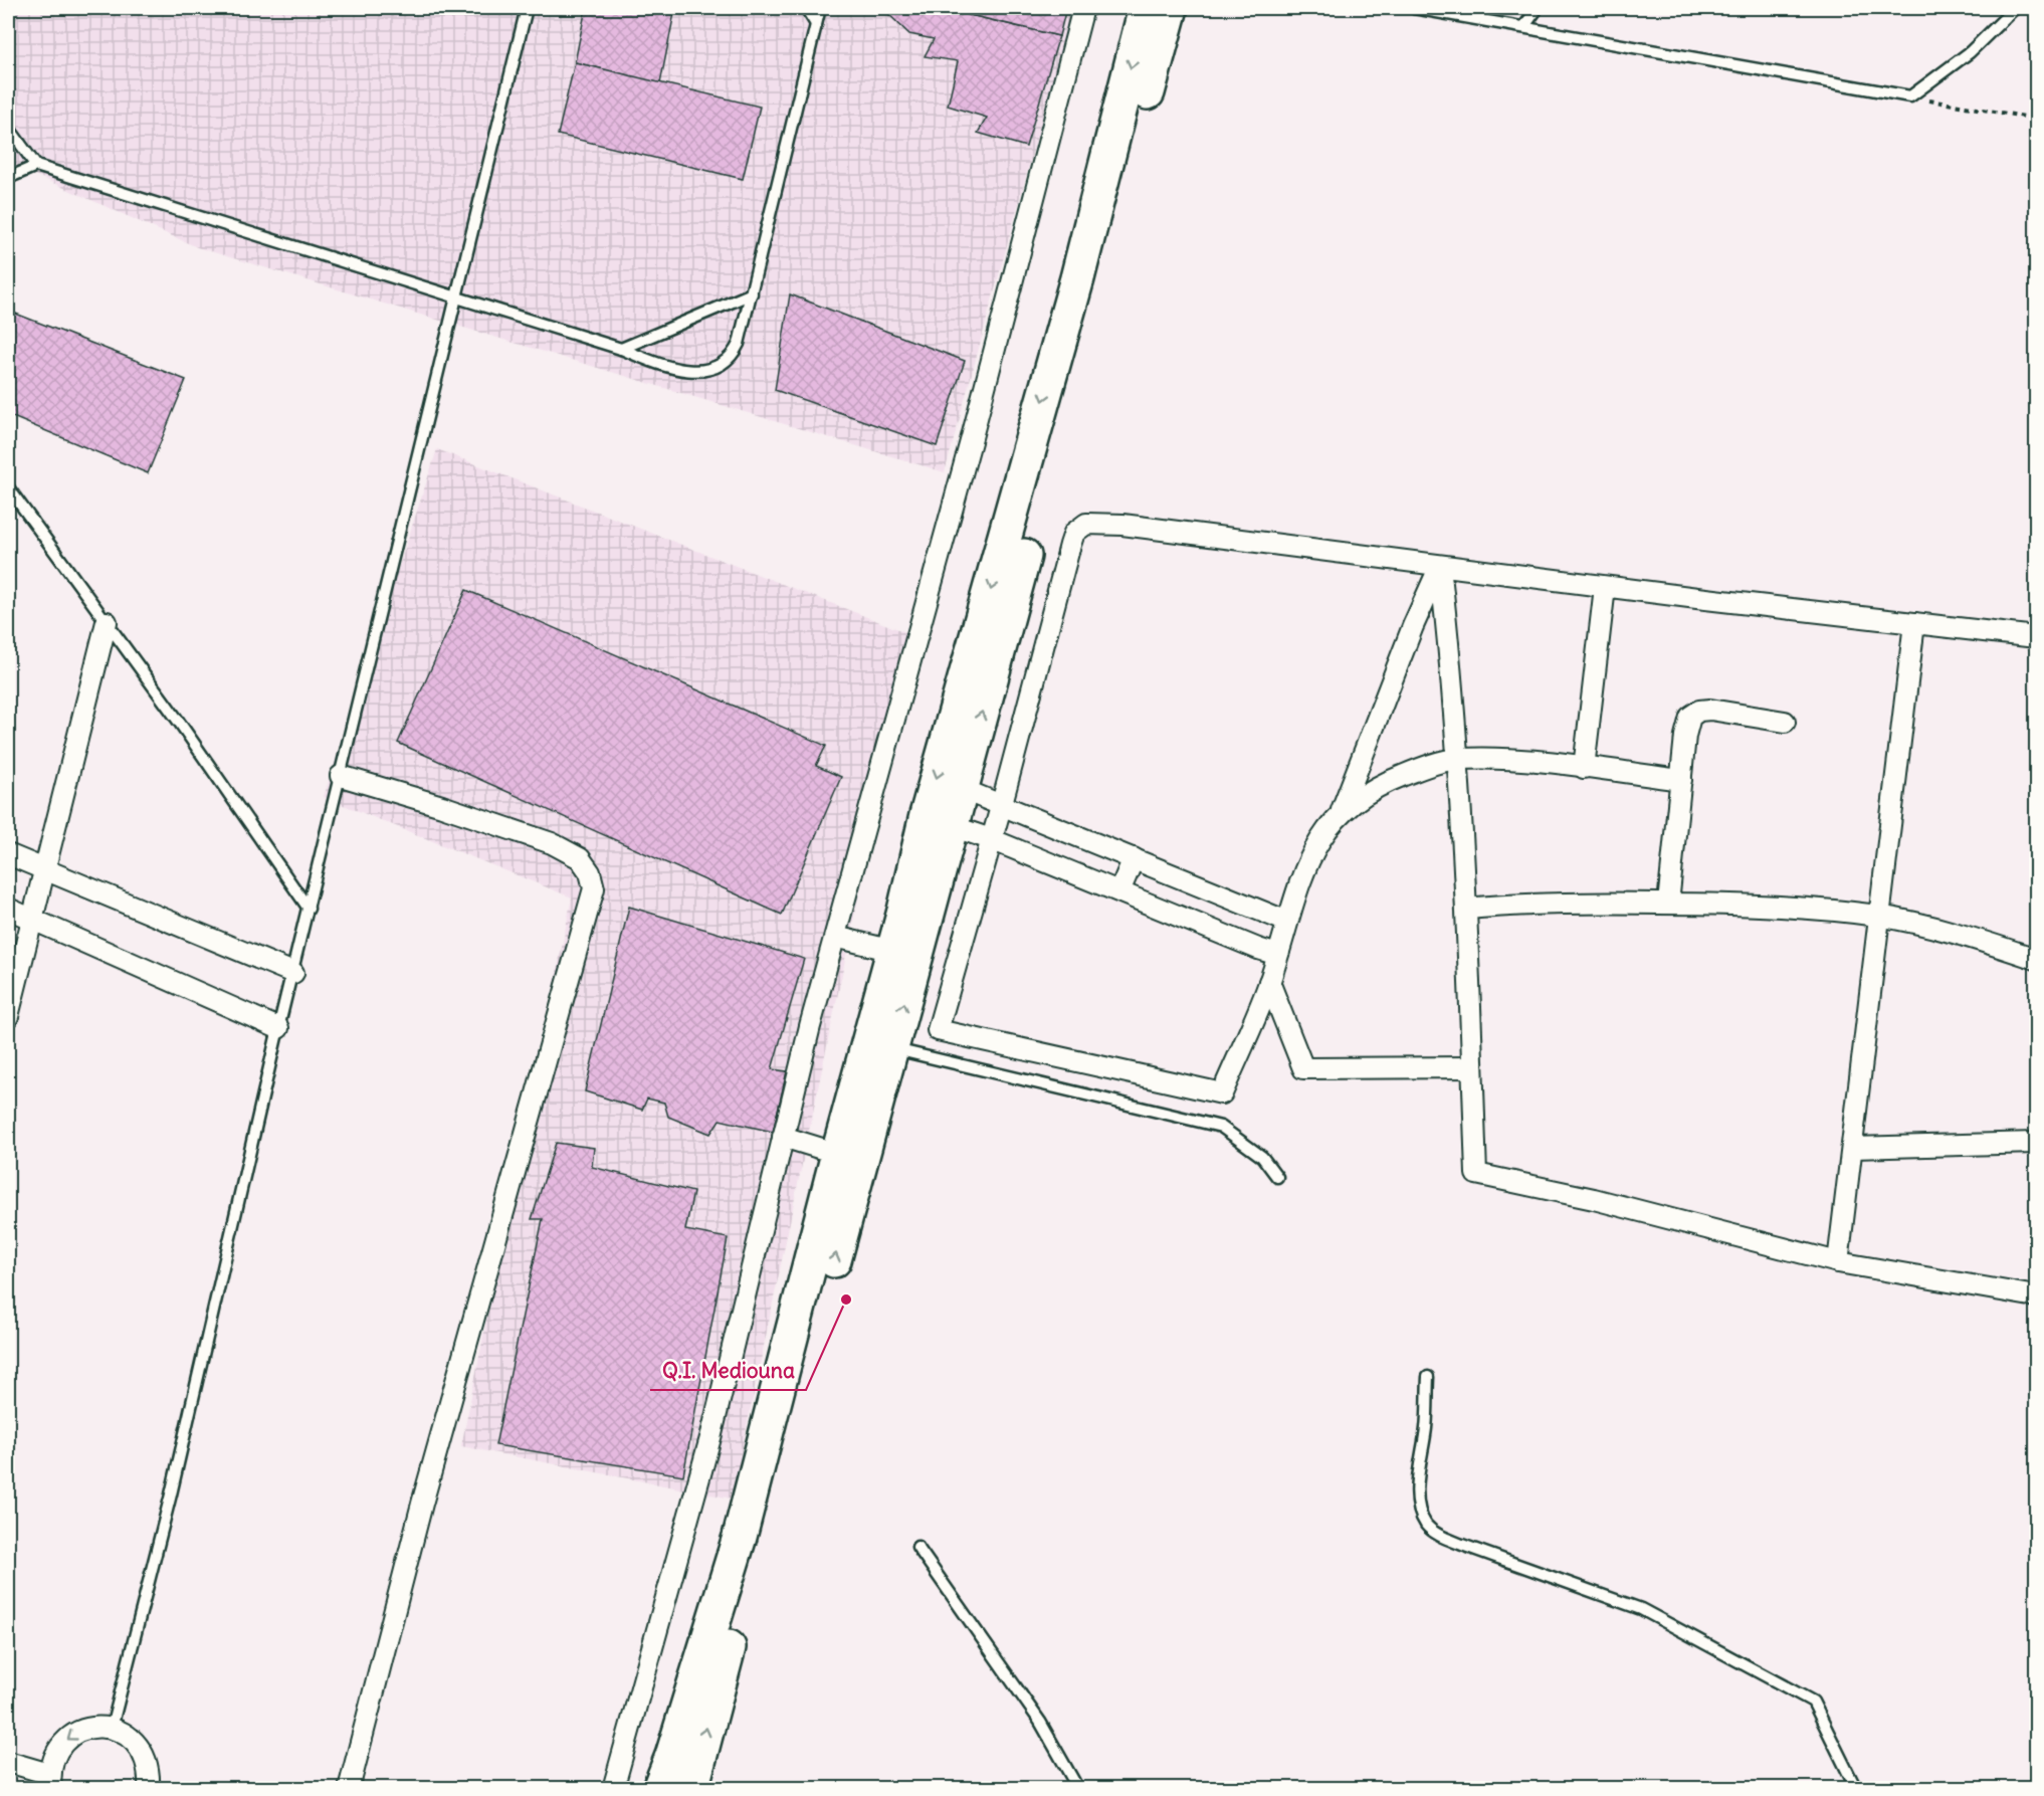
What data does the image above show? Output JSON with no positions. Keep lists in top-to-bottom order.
{
  "places": ["Q.I. Mediouna"]
}
